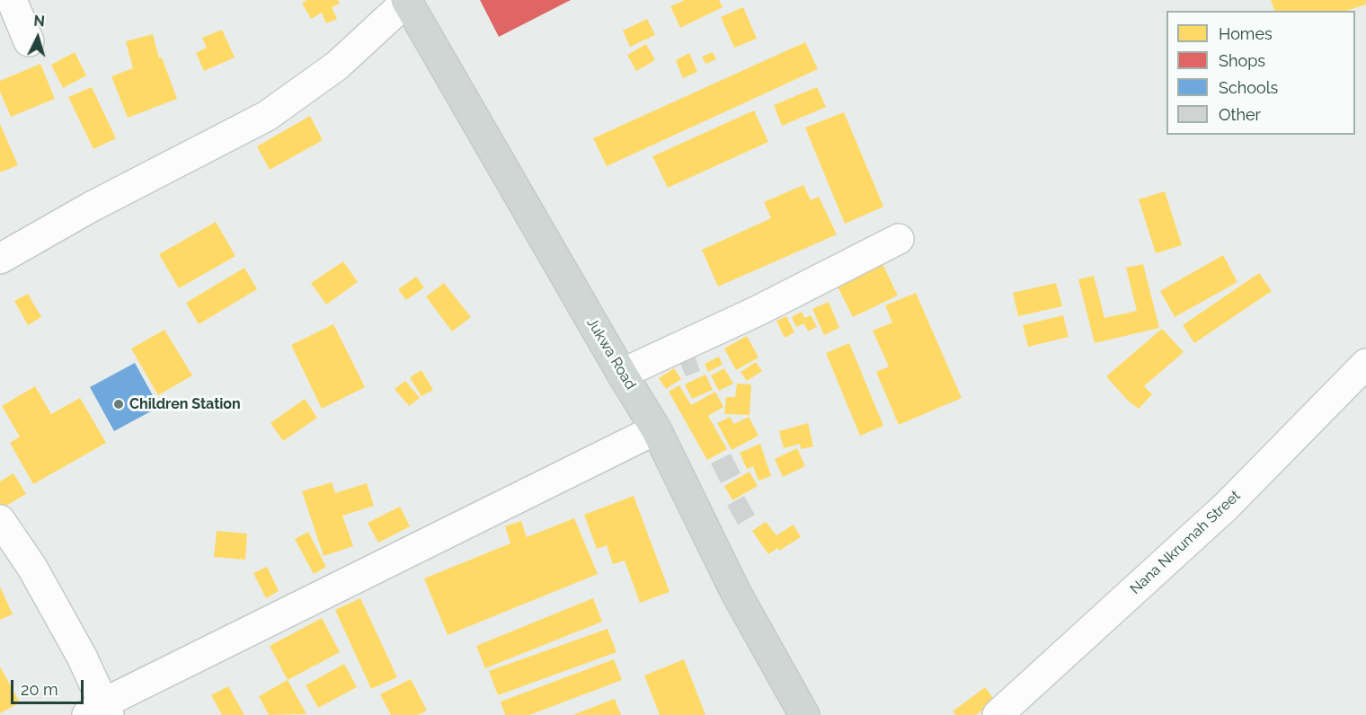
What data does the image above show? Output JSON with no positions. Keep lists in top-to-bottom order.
{
  "streets": {
    "main road": ["Jukwa Road"],
    "street": ["Nana Nkrumah Street"]
  },
  "places": ["Children Station"],
  "legend": [
    "Homes",
    "Shops",
    "Schools",
    "Other"
  ],
  "scale_bar": "20 m",
  "north": "top"
}
